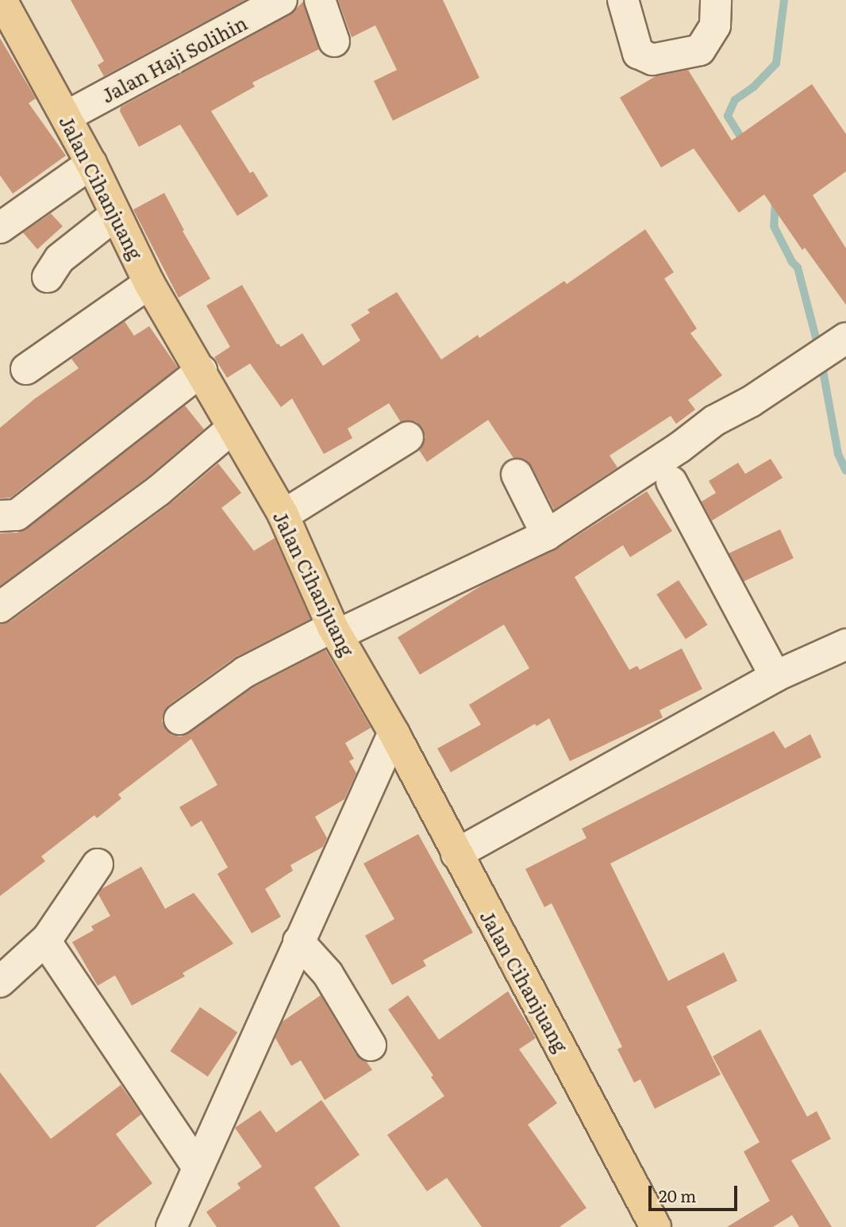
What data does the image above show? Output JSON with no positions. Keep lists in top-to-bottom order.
{
  "streets": {
    "main road": ["Jalan Cihanjuang"],
    "street": ["Jalan Haji Solihin"]
  },
  "crossings": [
    ["Jalan Haji Solihin", "Jalan Cihanjuang"]
  ],
  "scale_bar": "20 m"
}
